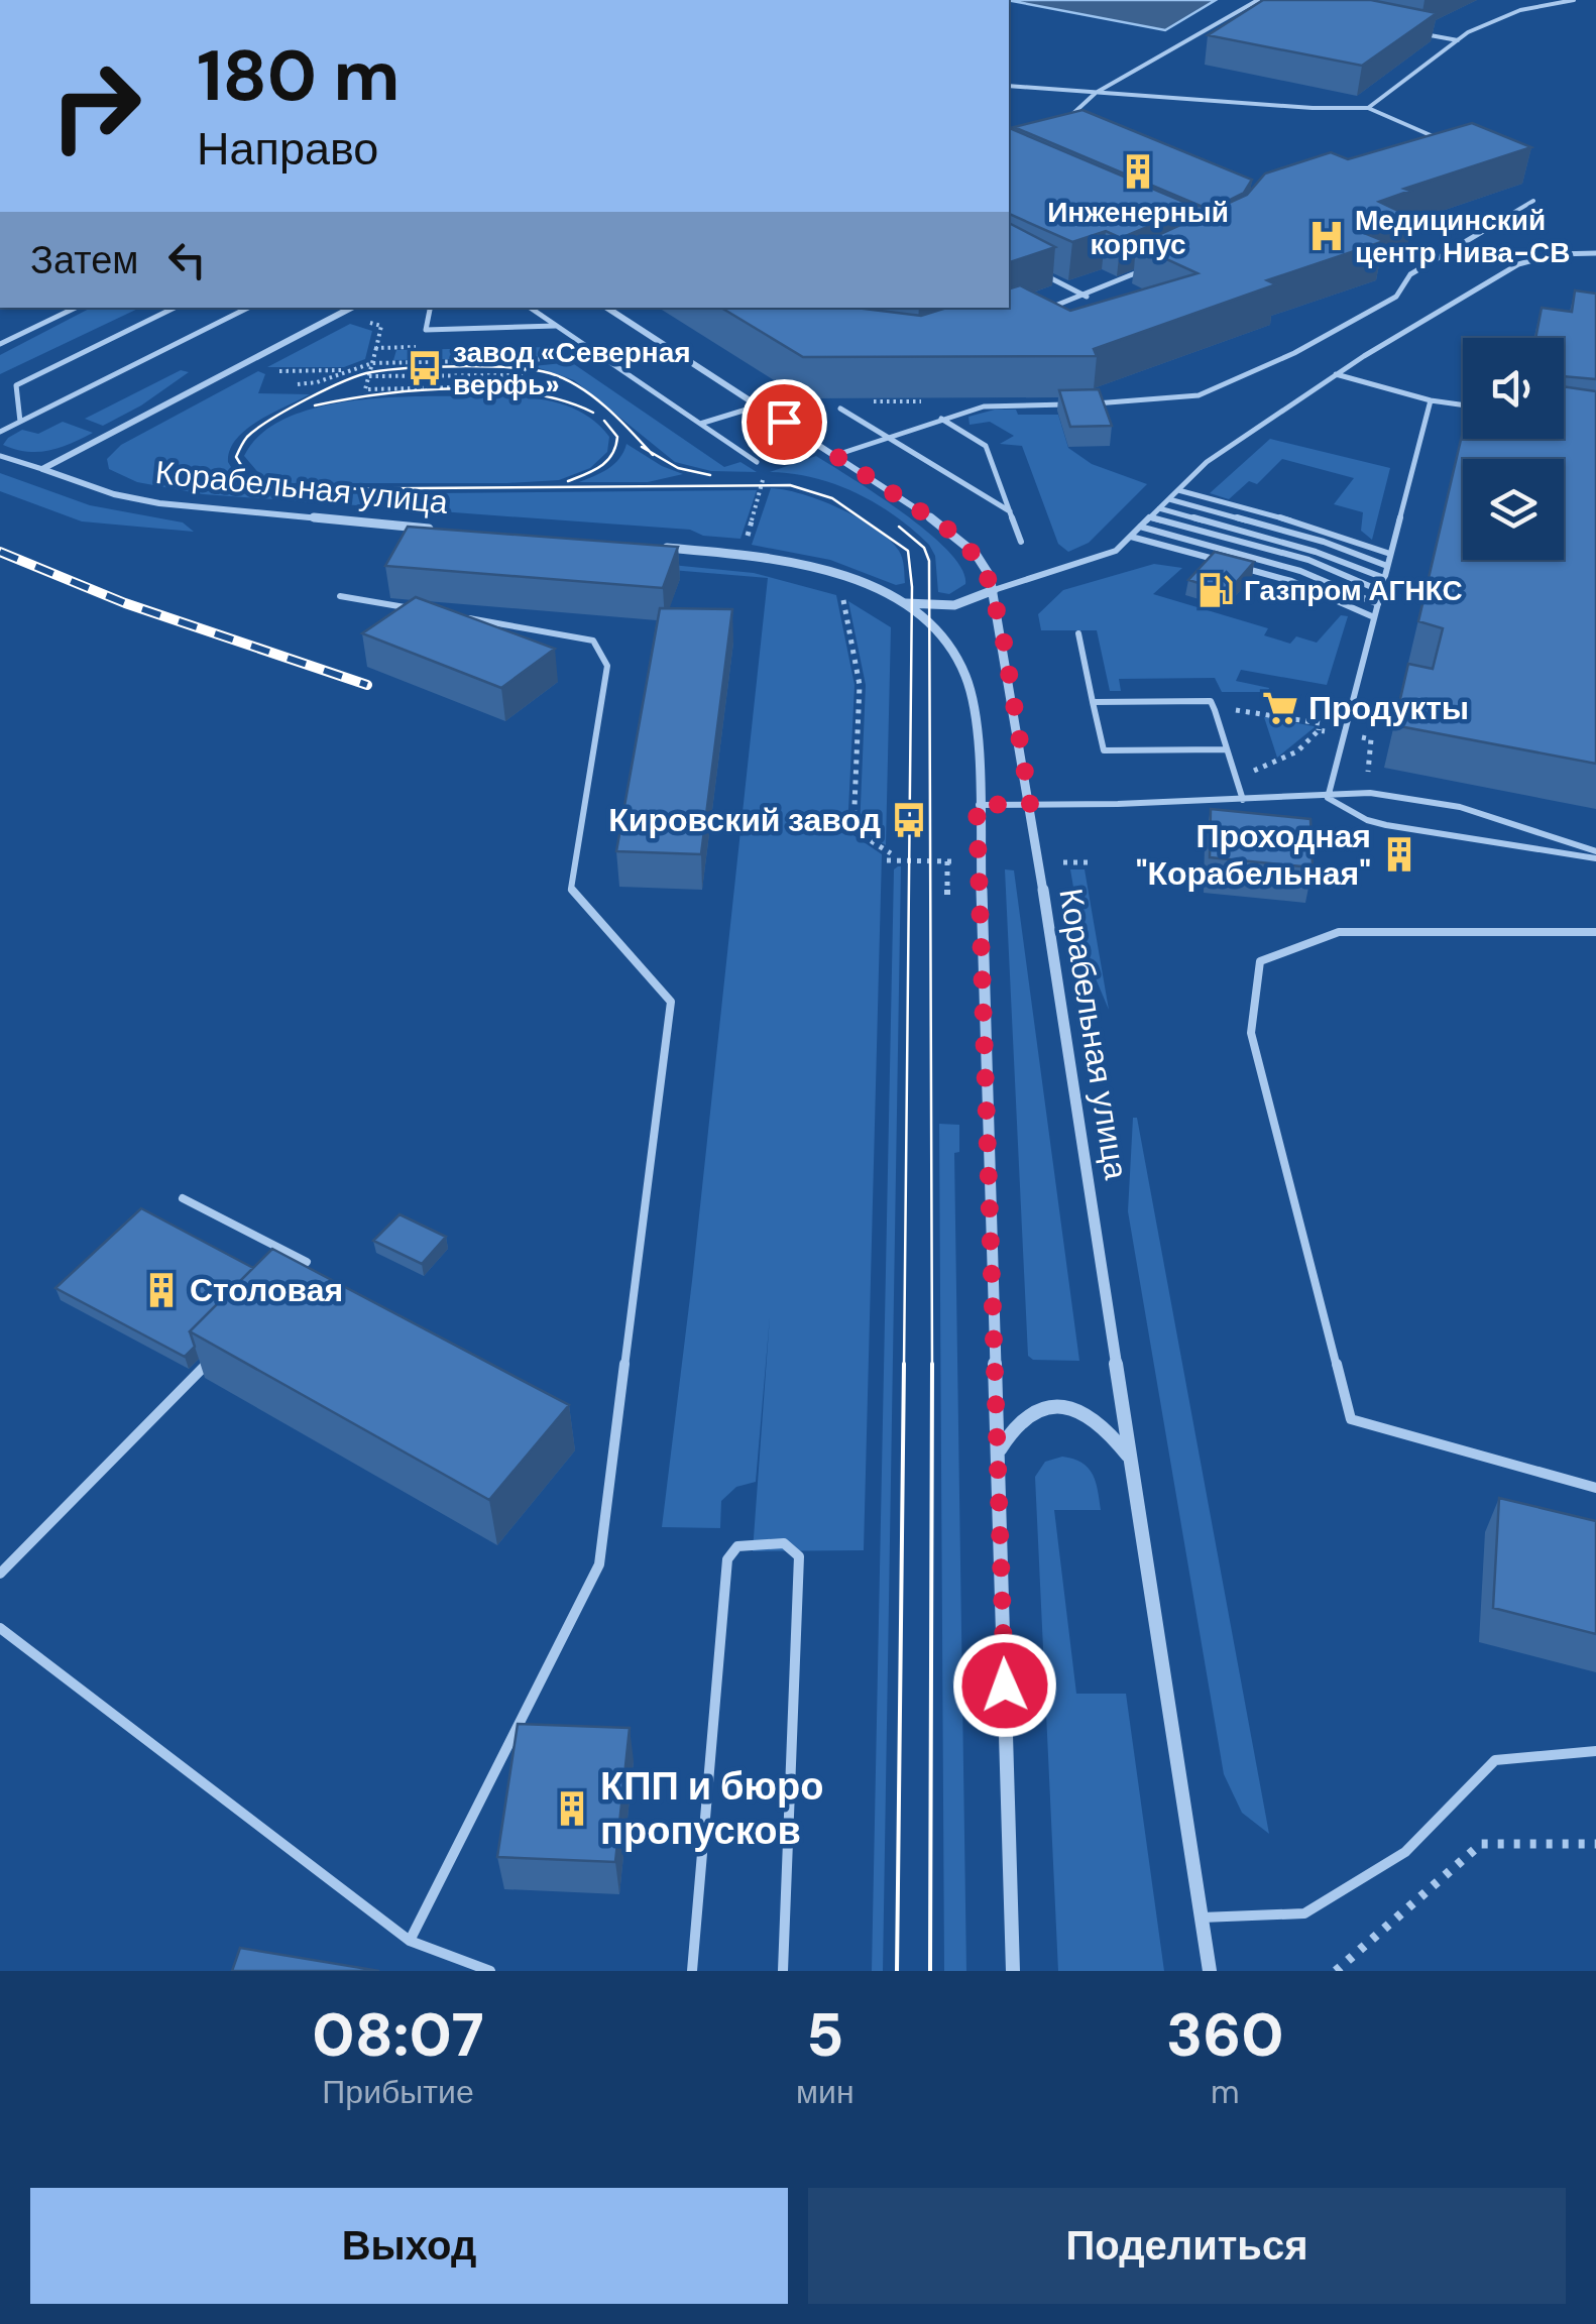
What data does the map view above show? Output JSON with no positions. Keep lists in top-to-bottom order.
{
  "streets": {
    "street": ["Корабельная улица"]
  },
  "places": {
    "building": [
      "Инженерный корпус",
      "Проходная \"Корабельная\"",
      "Столовая",
      "КПП и бюро пропусков"
    ],
    "hospital": ["Медицинский центр Нива-СВ"],
    "bus stop": ["завод «Северная верфь»", "Кировский завод"],
    "fuel station": ["Газпром АГНКС"],
    "supermarket": ["Продукты"]
  },
  "page": {
    "turn": ["180 m", "Направо"],
    "then": "Затем",
    "eta": [
      "08:07",
      "Прибытие",
      "5",
      "мин",
      "360",
      "m"
    ],
    "buttons": ["Выход", "Поделиться"]
  }
}
